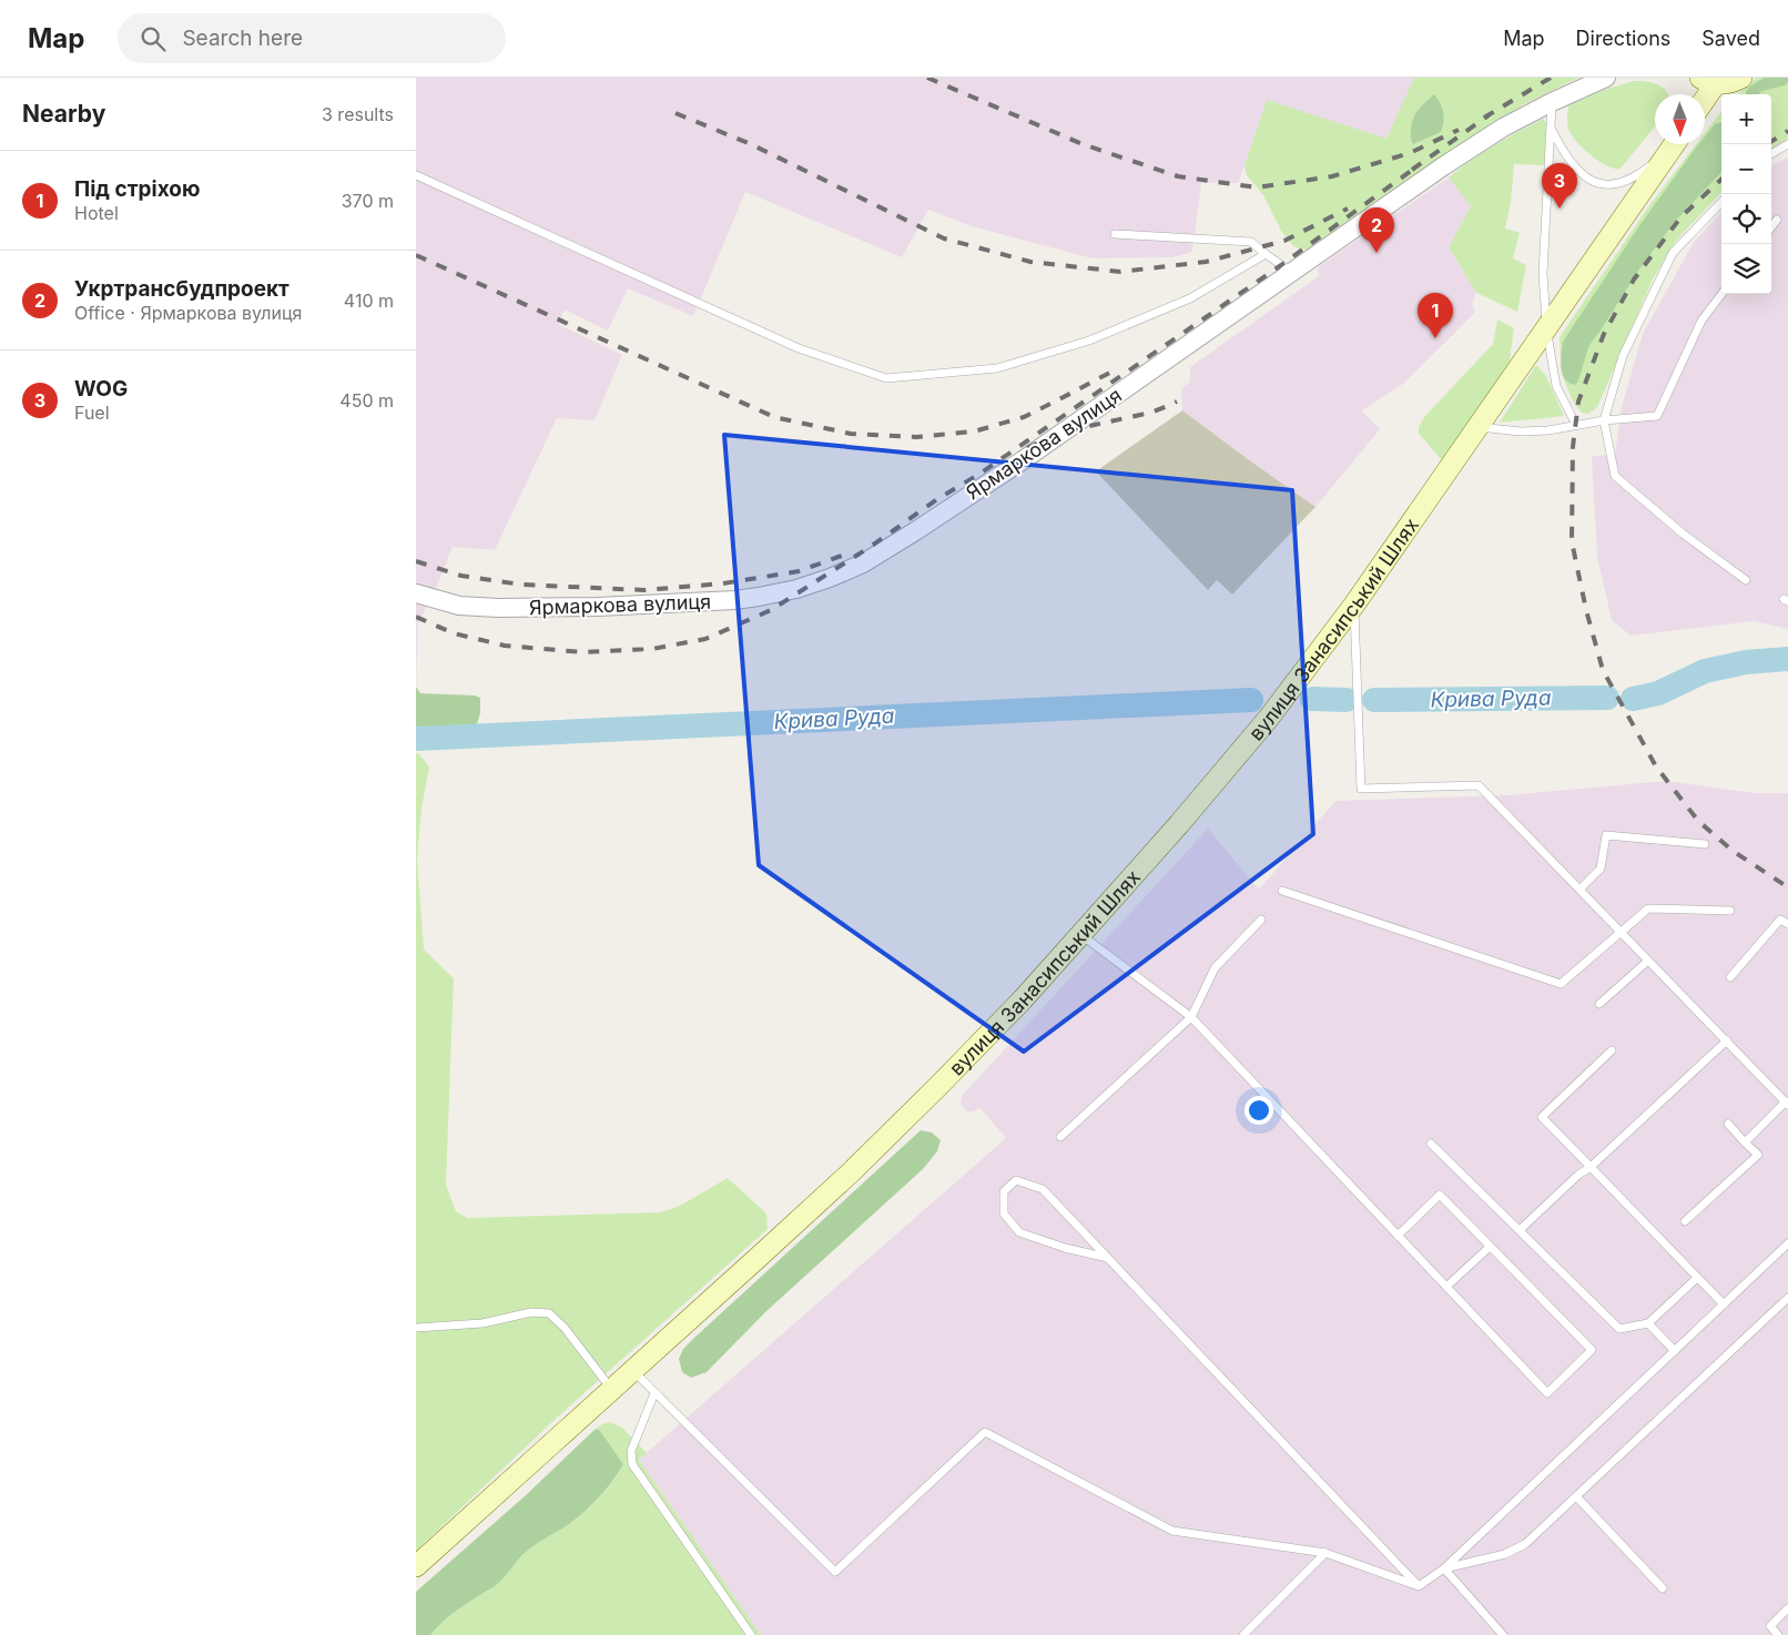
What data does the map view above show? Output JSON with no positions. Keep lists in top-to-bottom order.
{
  "streets": {
    "main road": ["вулиця Занасипський Шлях"],
    "street": ["Ярмаркова вулиця"]
  },
  "water": ["Крива Руда"],
  "north": "bottom",
  "page": {
    "header": "Map",
    "search": "Search here",
    "nav": ["Map", "Directions", "Saved"],
    "heading": ["Nearby", "3 results"],
    "map_buttons": ["+", "−"],
    "list": [
      {
        "mark": "1",
        "name": "Під стріхою",
        "note": "Hotel",
        "value": "370 m"
      },
      {
        "mark": "2",
        "name": "Укртрансбудпроект",
        "note": "Office · Ярмаркова вулиця",
        "value": "410 m"
      },
      {
        "mark": "3",
        "name": "WOG",
        "note": "Fuel",
        "value": "450 m"
      }
    ],
    "pins": ["3", "2", "1"]
  }
}
